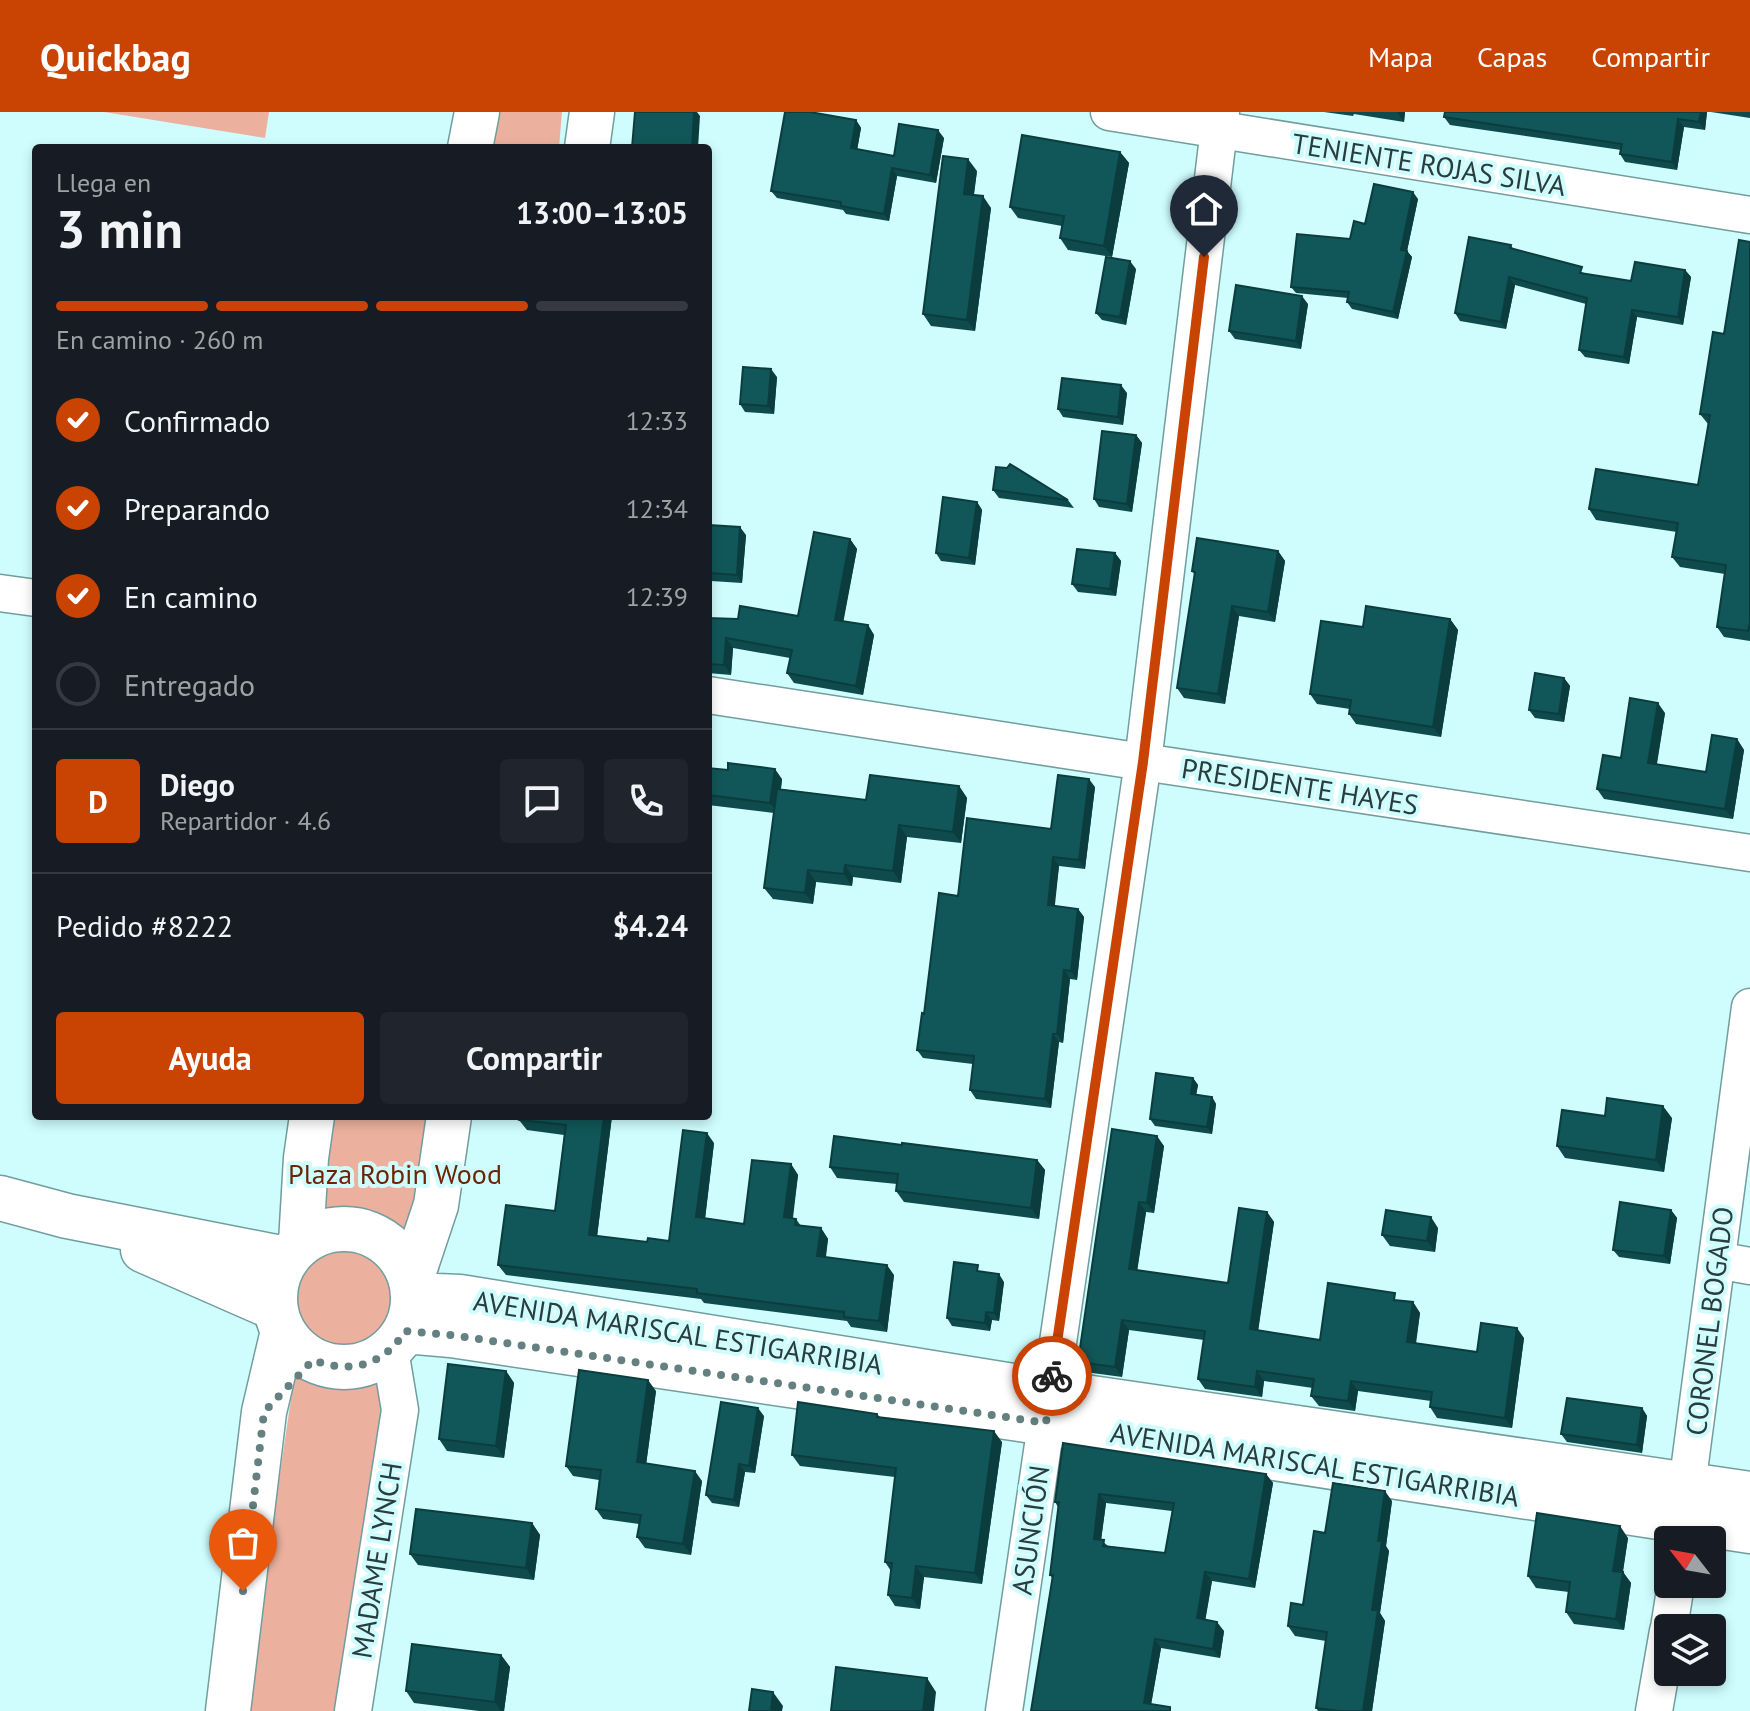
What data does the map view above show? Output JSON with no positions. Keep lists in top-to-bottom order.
{
  "streets": {
    "main road": ["AVENIDA MARISCAL ESTIGARRIBIA"],
    "street": [
      "TENIENTE ROJAS SILVA",
      "PRESIDENTE HAYES",
      "CORONEL BOGADO",
      "ASUNCIÓN",
      "MADAME LYNCH"
    ]
  },
  "crossings": [
    ["TENIENTE ROJAS SILVA", "ASUNCIÓN"],
    ["PRESIDENTE HAYES", "ASUNCIÓN"],
    ["CORONEL BOGADO", "AVENIDA MARISCAL ESTIGARRIBIA"],
    ["AVENIDA MARISCAL ESTIGARRIBIA", "ASUNCIÓN"],
    ["AVENIDA MARISCAL ESTIGARRIBIA", "MADAME LYNCH"]
  ],
  "parks": ["Plaza Robin Wood"],
  "north": "top left",
  "page": {
    "header": "Quickbag",
    "nav": ["Mapa", "Capas", "Compartir"],
    "heading": ["3 min", "Llega en", "13:00–13:05"],
    "panel": [
      "Diego",
      "Repartidor · 4.6",
      "Pedido #8222",
      "$4.24"
    ],
    "bar": "En camino · 260 m",
    "list": [
      ["Confirmado", "12:33"],
      ["Preparando", "12:34"],
      ["En camino", "12:39"],
      "Entregado"
    ],
    "round": "D",
    "buttons": ["Ayuda", "Compartir"]
  }
}
